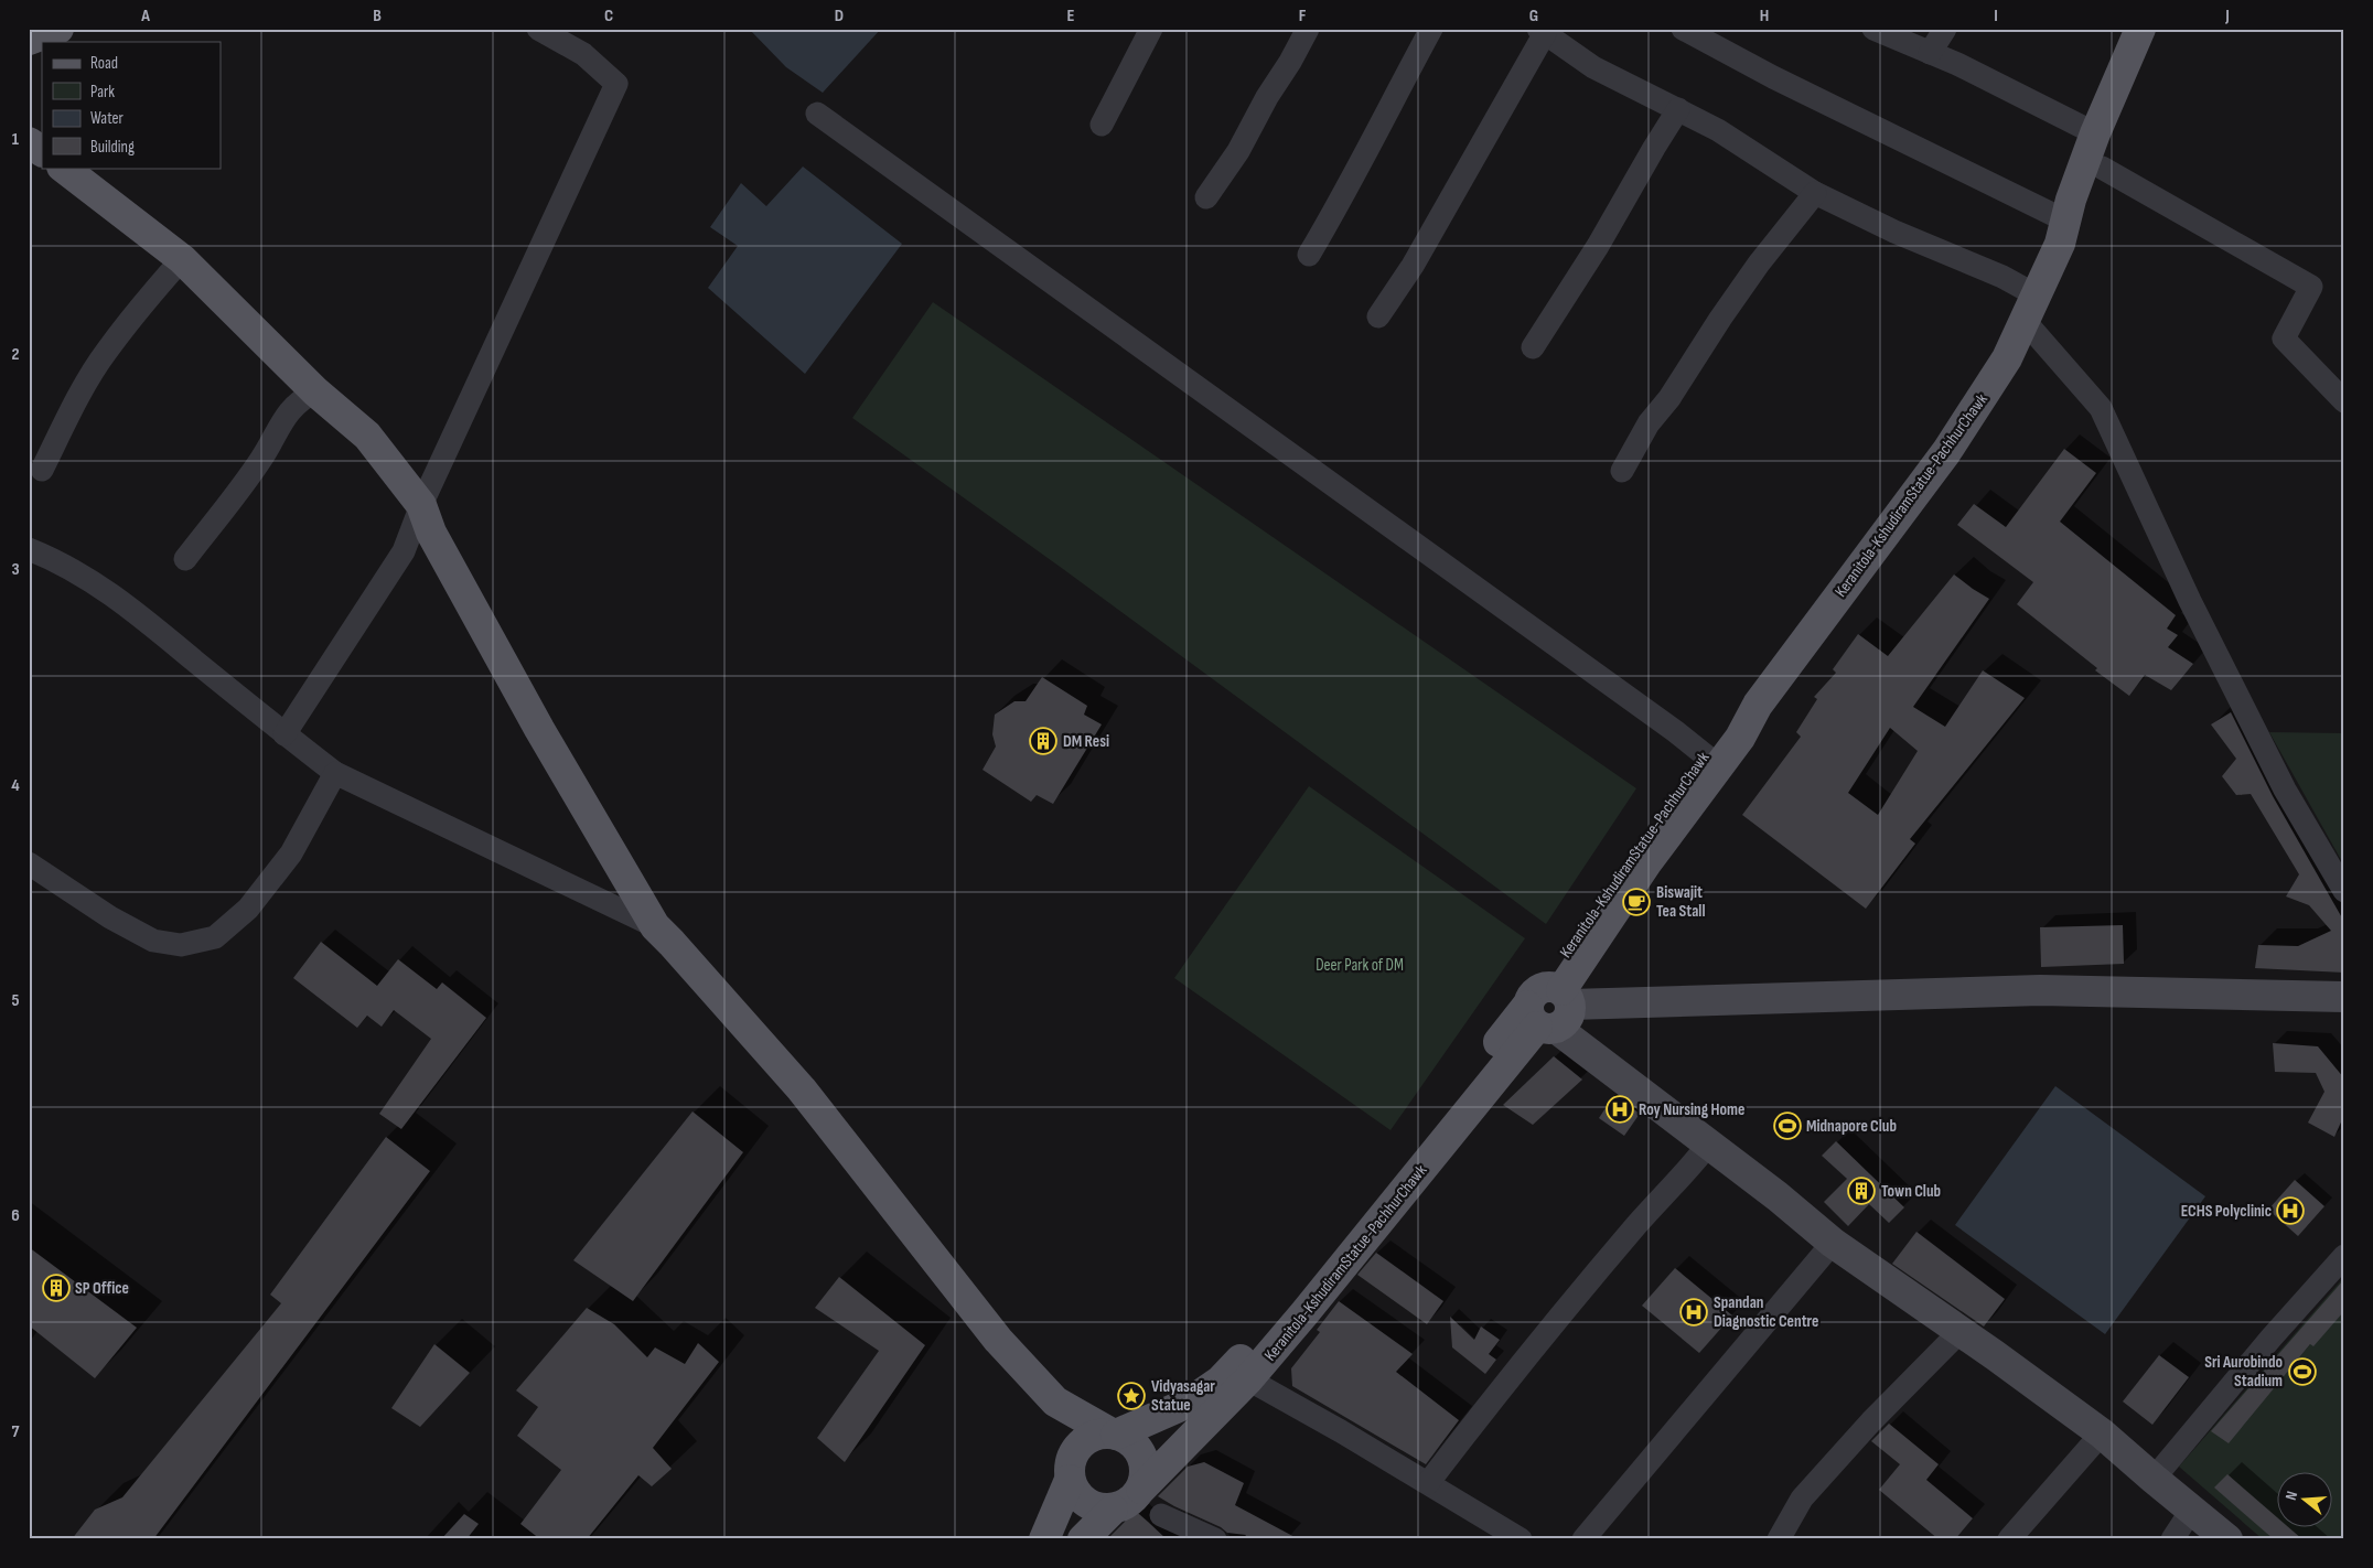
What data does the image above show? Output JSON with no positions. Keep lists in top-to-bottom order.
{
  "streets": {
    "main road": ["Keranitola-KshudiramStatue-PachhurChawk"]
  },
  "parks": ["Deer Park of DM"],
  "places": {
    "building": ["DM Resi", "Town Club", "SP Office"],
    "cafe": ["Biswajit Tea Stall"],
    "hospital": ["Roy Nursing Home", "ECHS Polyclinic", "Spandan Diagnostic Centre"],
    "sports": ["Midnapore Club", "Sri Aurobindo Stadium"],
    "place": ["Vidyasagar Statue"]
  },
  "legend": [
    "Road",
    "Park",
    "Water",
    "Building"
  ],
  "north": "left",
  "grid": {
    "columns": [
      "A",
      "B",
      "C",
      "D",
      "E",
      "F",
      "G",
      "H",
      "I",
      "J"
    ],
    "rows": [
      "1",
      "2",
      "3",
      "4",
      "5",
      "6",
      "7"
    ]
  }
}
